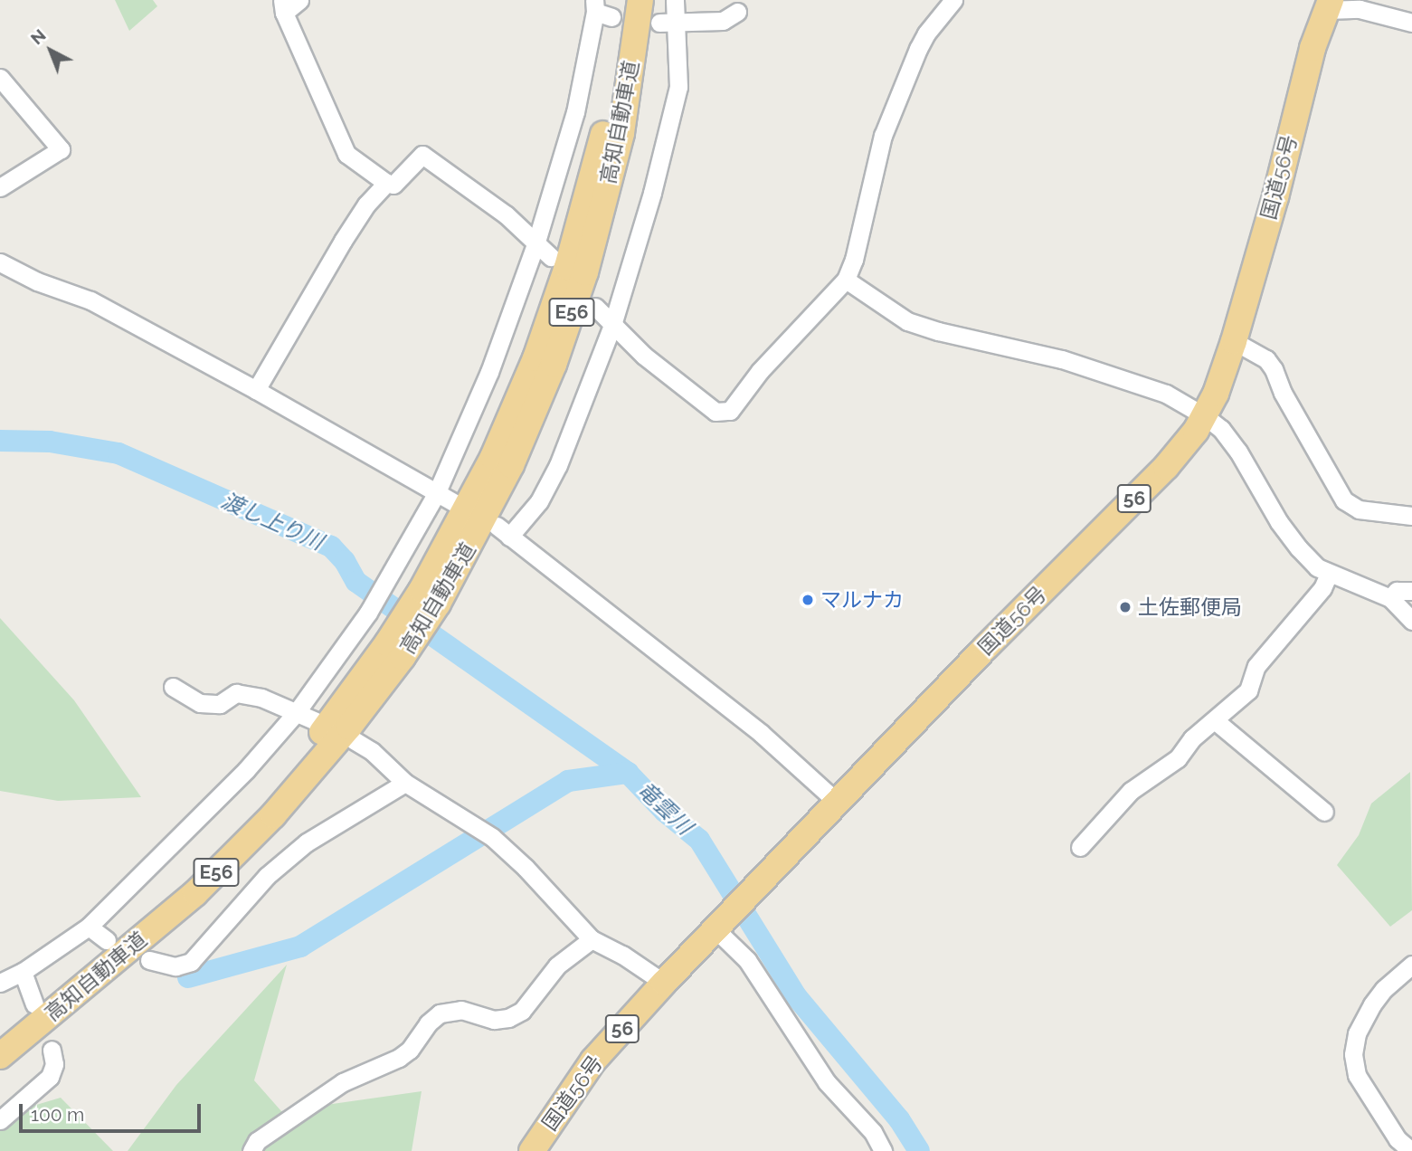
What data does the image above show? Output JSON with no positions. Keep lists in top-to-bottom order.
{
  "streets": {
    "highway": [
      "高知自動車道",
      "国道56号",
      "E56",
      "56"
    ]
  },
  "water": ["渡し上り川", "竜雲川"],
  "places": ["マルナカ", "土佐郵便局"],
  "scale_bar": "100 m",
  "north": "top left"
}
